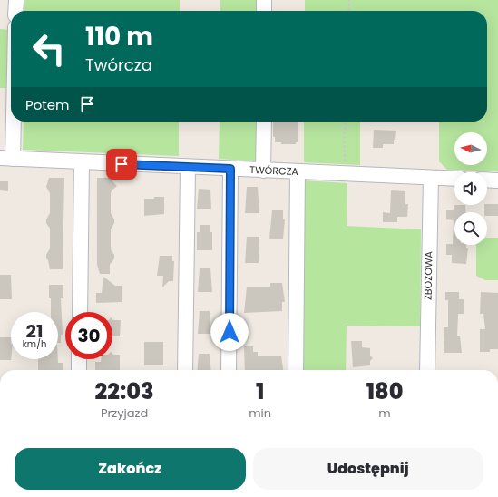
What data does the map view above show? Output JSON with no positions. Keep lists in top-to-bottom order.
{
  "streets": {
    "street": ["TWÓRCZA", "ZBOŻOWA"]
  },
  "crossings": [
    ["TWÓRCZA", "ZBOŻOWA"]
  ],
  "north": "left",
  "page": {
    "turn": ["110 m", "Twórcza"],
    "then": "Potem",
    "speed": "21 km/h",
    "limit": "30",
    "eta": [
      "22:03",
      "Przyjazd",
      "1",
      "min",
      "180",
      "m"
    ],
    "buttons": ["Zakończ", "Udostępnij"]
  }
}
